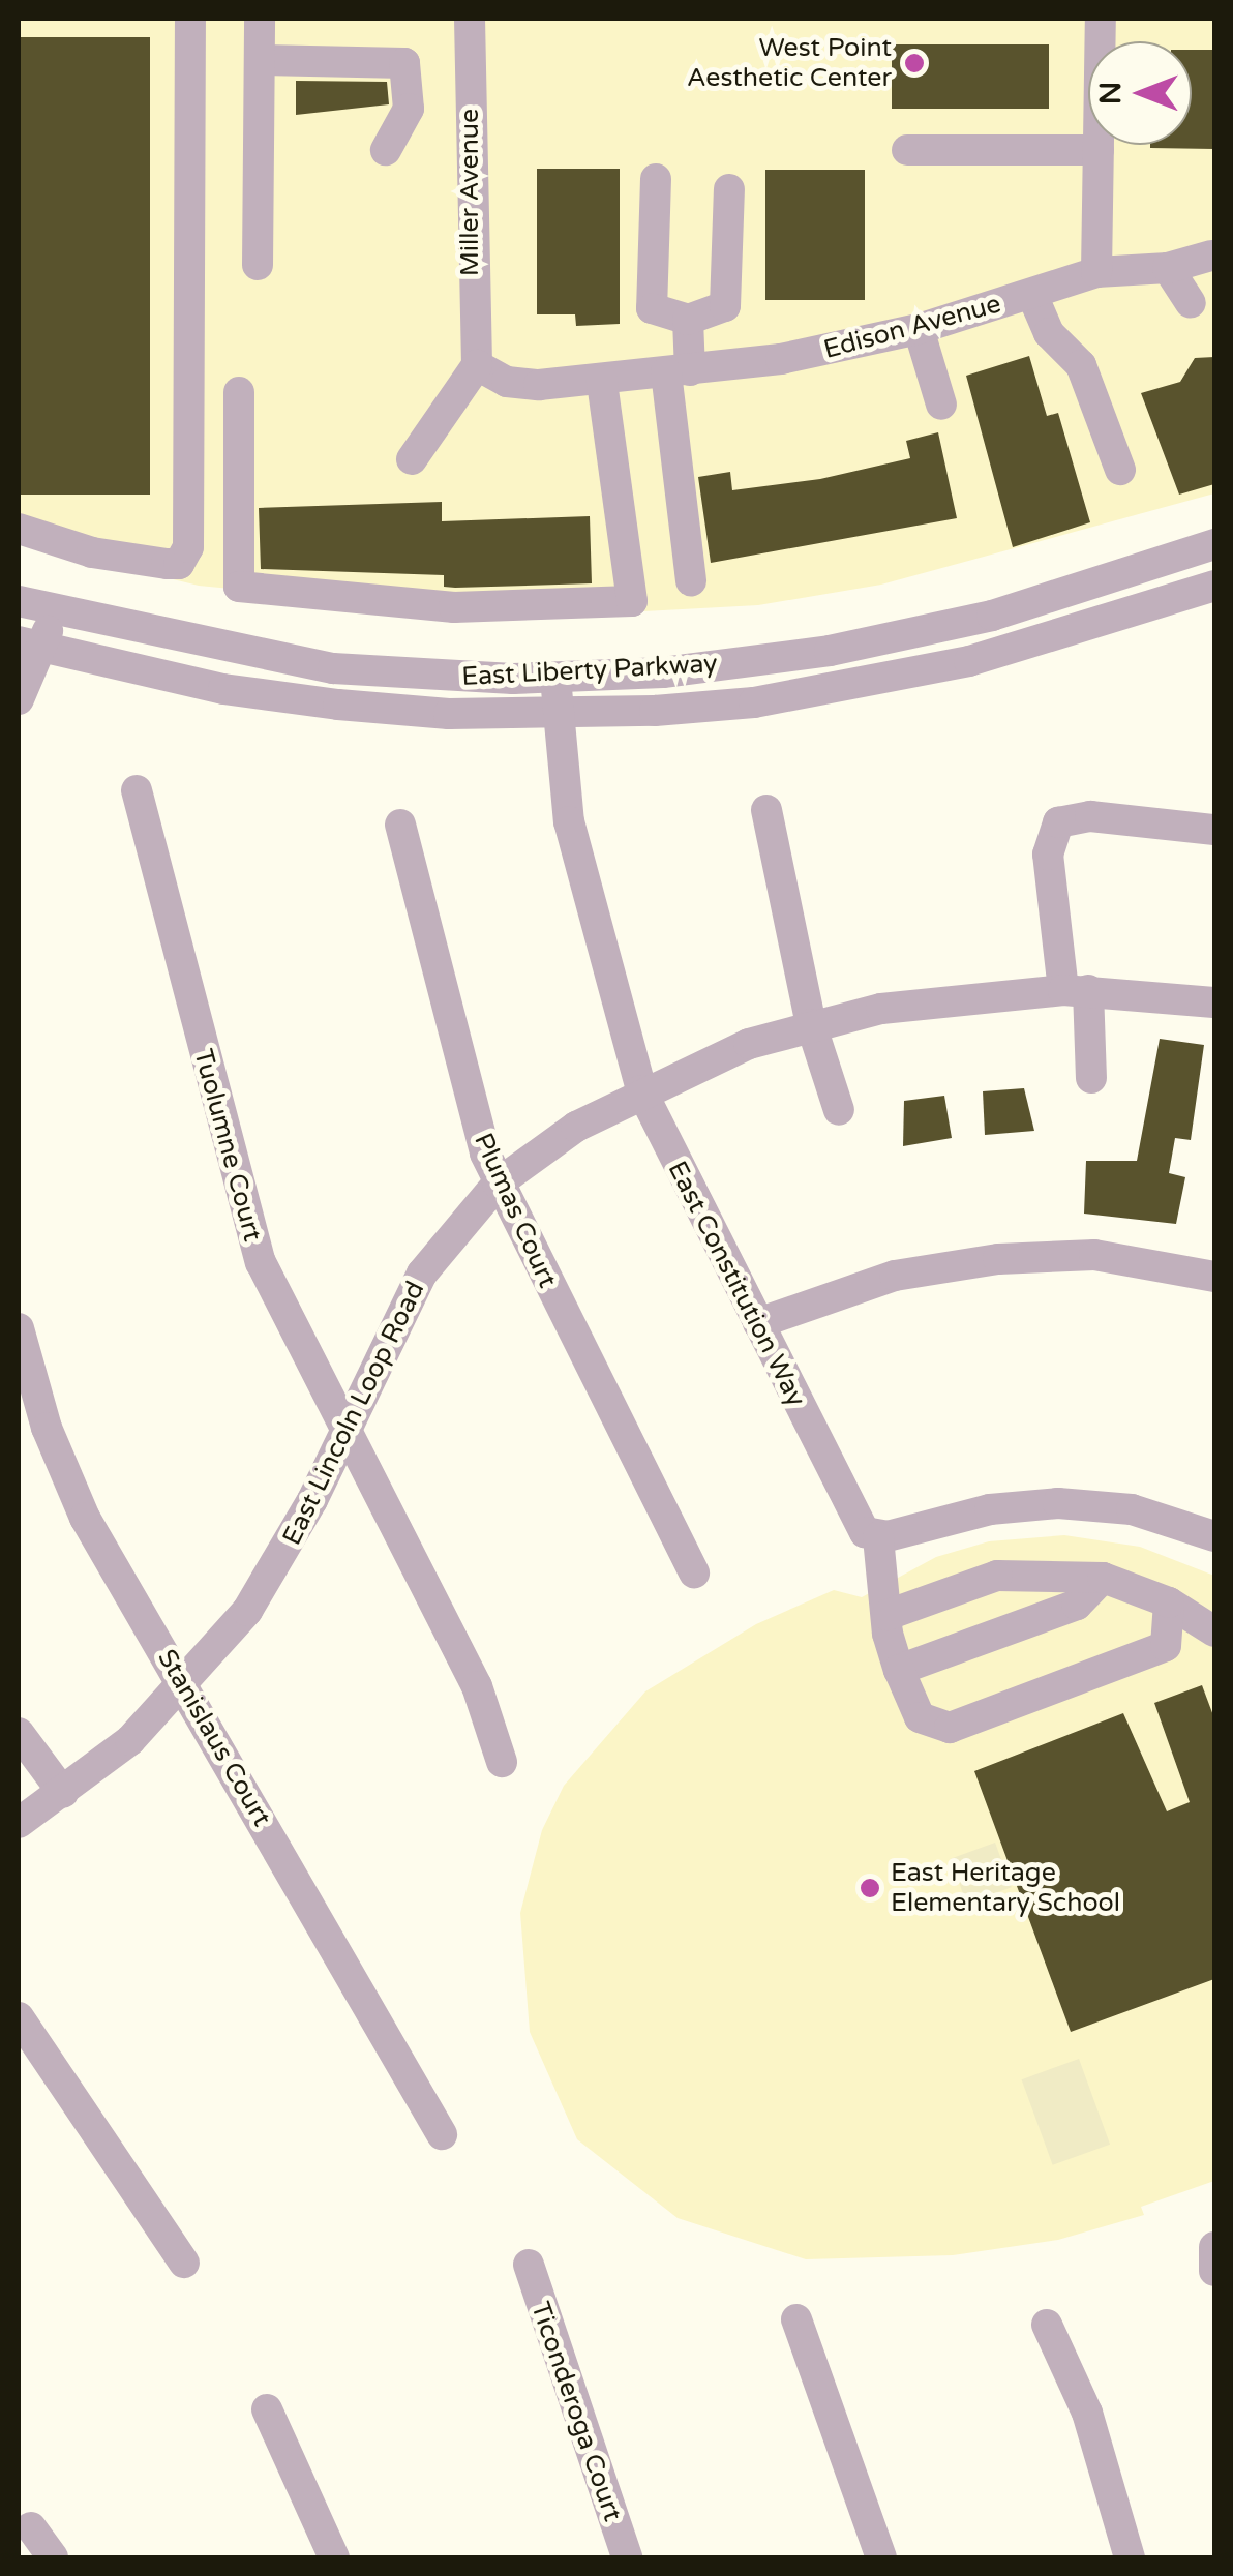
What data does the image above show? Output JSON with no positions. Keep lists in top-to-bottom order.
{
  "streets": {
    "street": [
      "Miller Avenue",
      "Edison Avenue",
      "East Liberty Parkway",
      "Tuolumne Court",
      "Plumas Court",
      "East Constitution Way",
      "East Lincoln Loop Road",
      "Stanislaus Court",
      "Ticonderoga Court"
    ]
  },
  "crossings": [
    ["Miller Avenue", "Edison Avenue"],
    ["East Liberty Parkway", "East Constitution Way"],
    ["Tuolumne Court", "East Lincoln Loop Road"],
    ["Plumas Court", "East Lincoln Loop Road"],
    ["East Constitution Way", "East Lincoln Loop Road"],
    ["East Lincoln Loop Road", "Stanislaus Court"]
  ],
  "places": ["West Point Aesthetic Center", "East Heritage Elementary School"],
  "north": "left"
}
